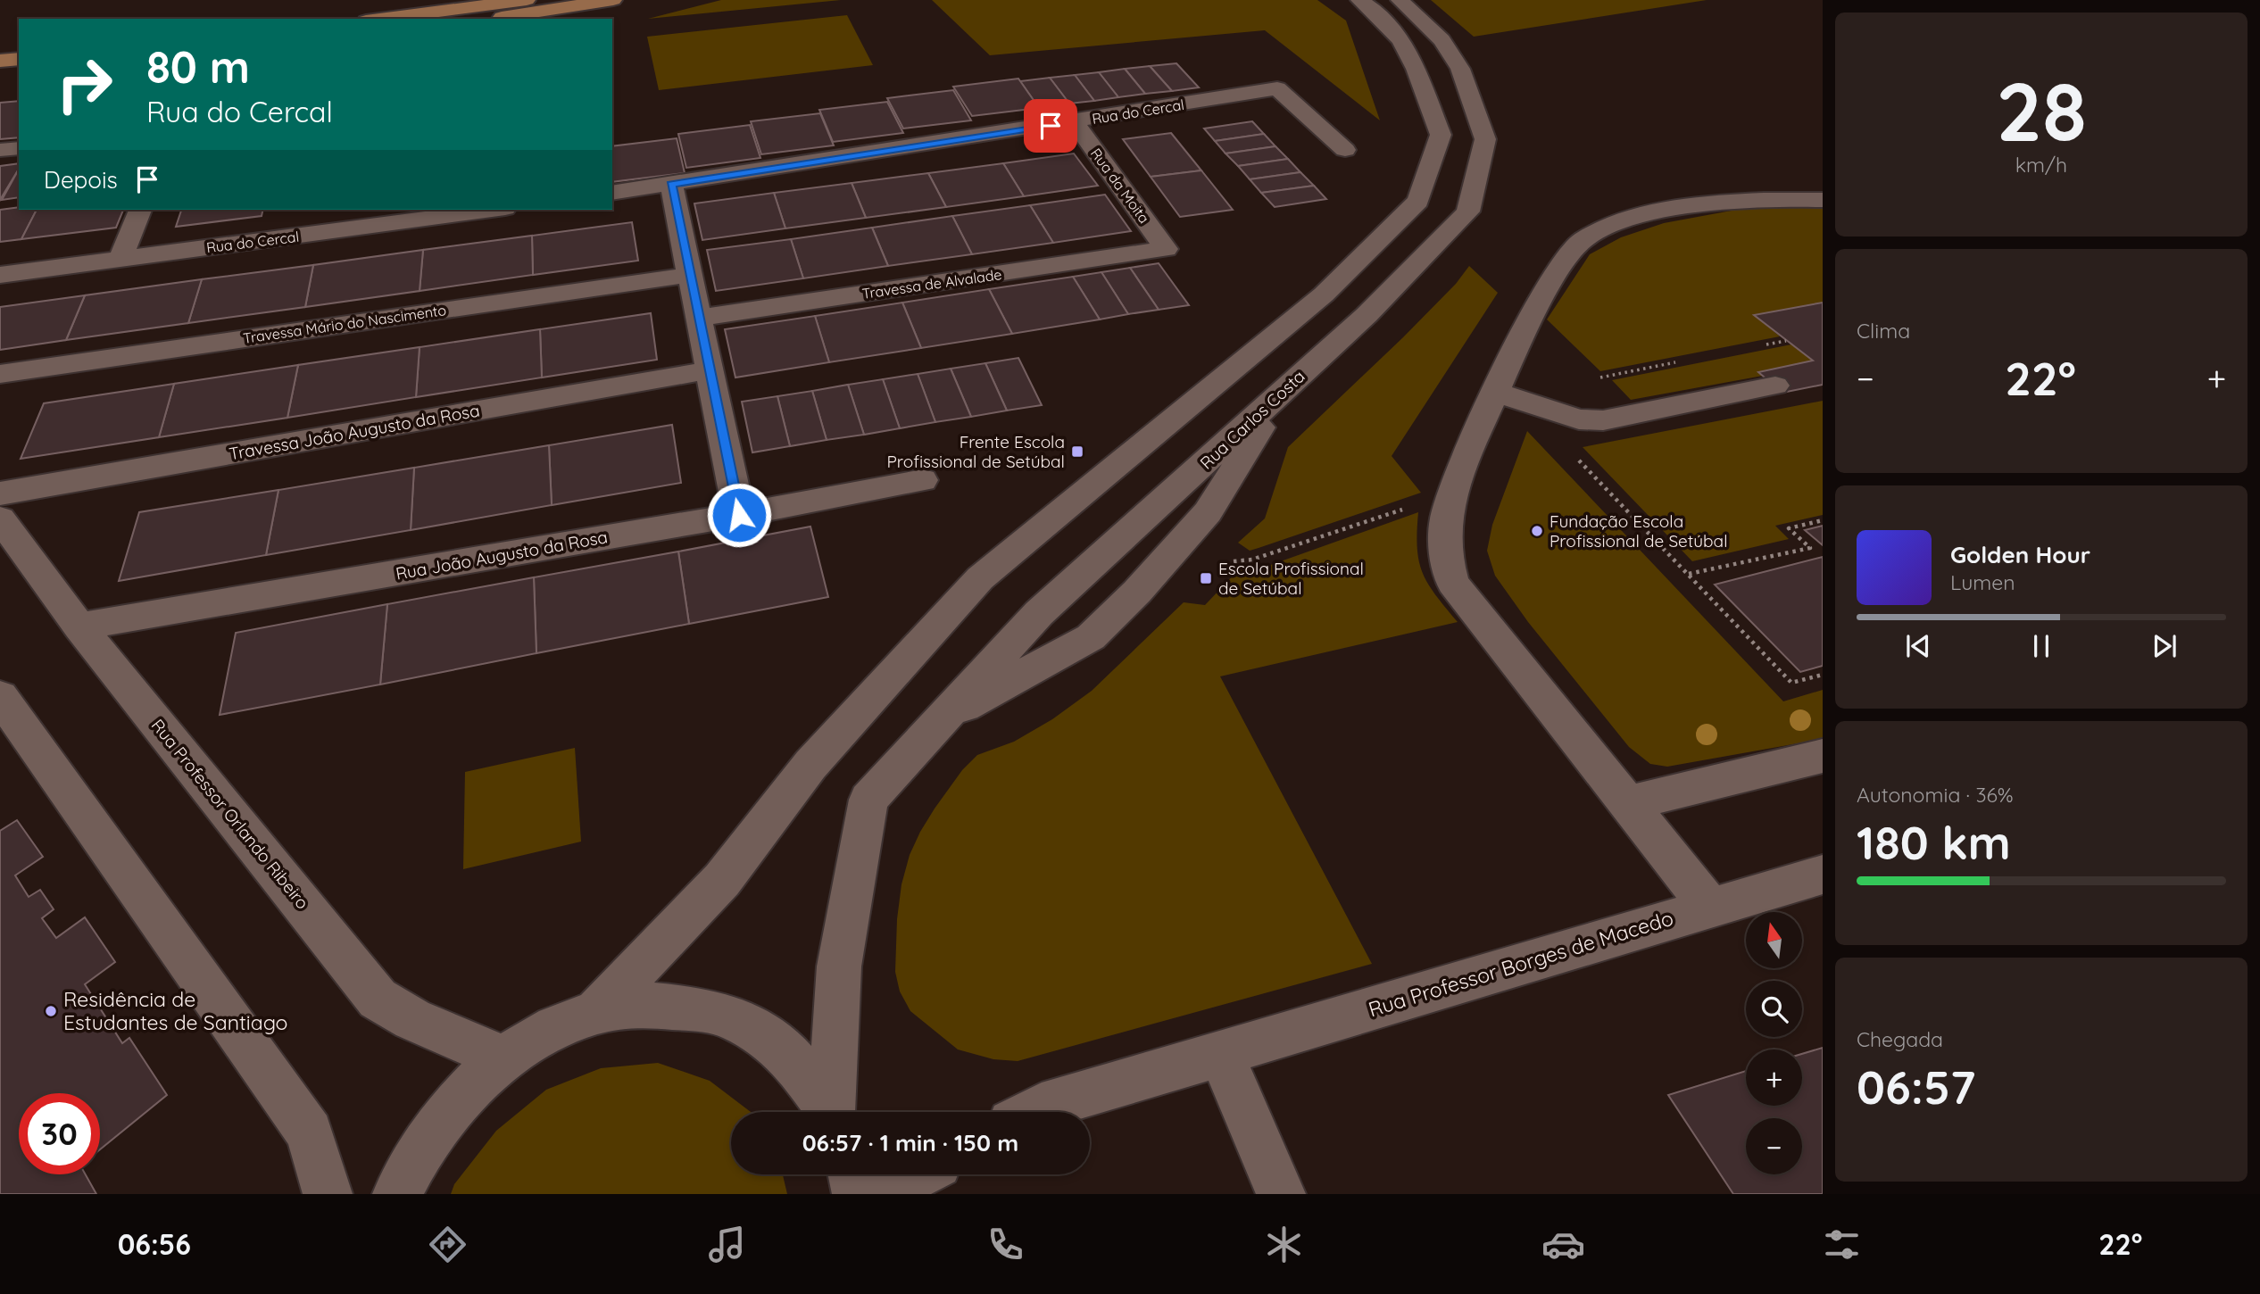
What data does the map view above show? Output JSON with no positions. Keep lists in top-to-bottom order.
{
  "streets": {
    "street": [
      "Rua do Cercal",
      "Rua da Moita",
      "Travessa de Alvalade",
      "Travessa Mário do Nascimento",
      "Rua Carlos Costa",
      "Travessa João Augusto da Rosa",
      "Rua João Augusto da Rosa",
      "Rua Professor Orlando Ribeiro",
      "Rua Professor Borges de Macedo"
    ]
  },
  "crossings": [
    ["Rua do Cercal", "Rua da Moita"],
    ["Rua da Moita", "Travessa de Alvalade"],
    ["Rua João Augusto da Rosa", "Rua Professor Orlando Ribeiro"]
  ],
  "places": {
    "transit": ["Frente Escola Profissional de Setúbal", "Escola Profissional de Setúbal"],
    "other": ["Fundação Escola Profissional de Setúbal", "Residência de Estudantes de Santiago"]
  },
  "north": "top",
  "page": {
    "tile": [
      ["28", "km/h"],
      "Clima",
      ["Autonomia · 36%", "180 km"],
      ["Chegada", "06:57"]
    ],
    "turn": ["80 m", "Rua do Cercal"],
    "then": "Depois",
    "heat": ["−", "22°", "+"],
    "song": ["Golden Hour", "Lumen"],
    "map_buttons": ["+", "−"],
    "limit": "30",
    "trip": "06:57 · 1 min · 150 m",
    "tabs": ["06:56", "22°"]
  }
}
